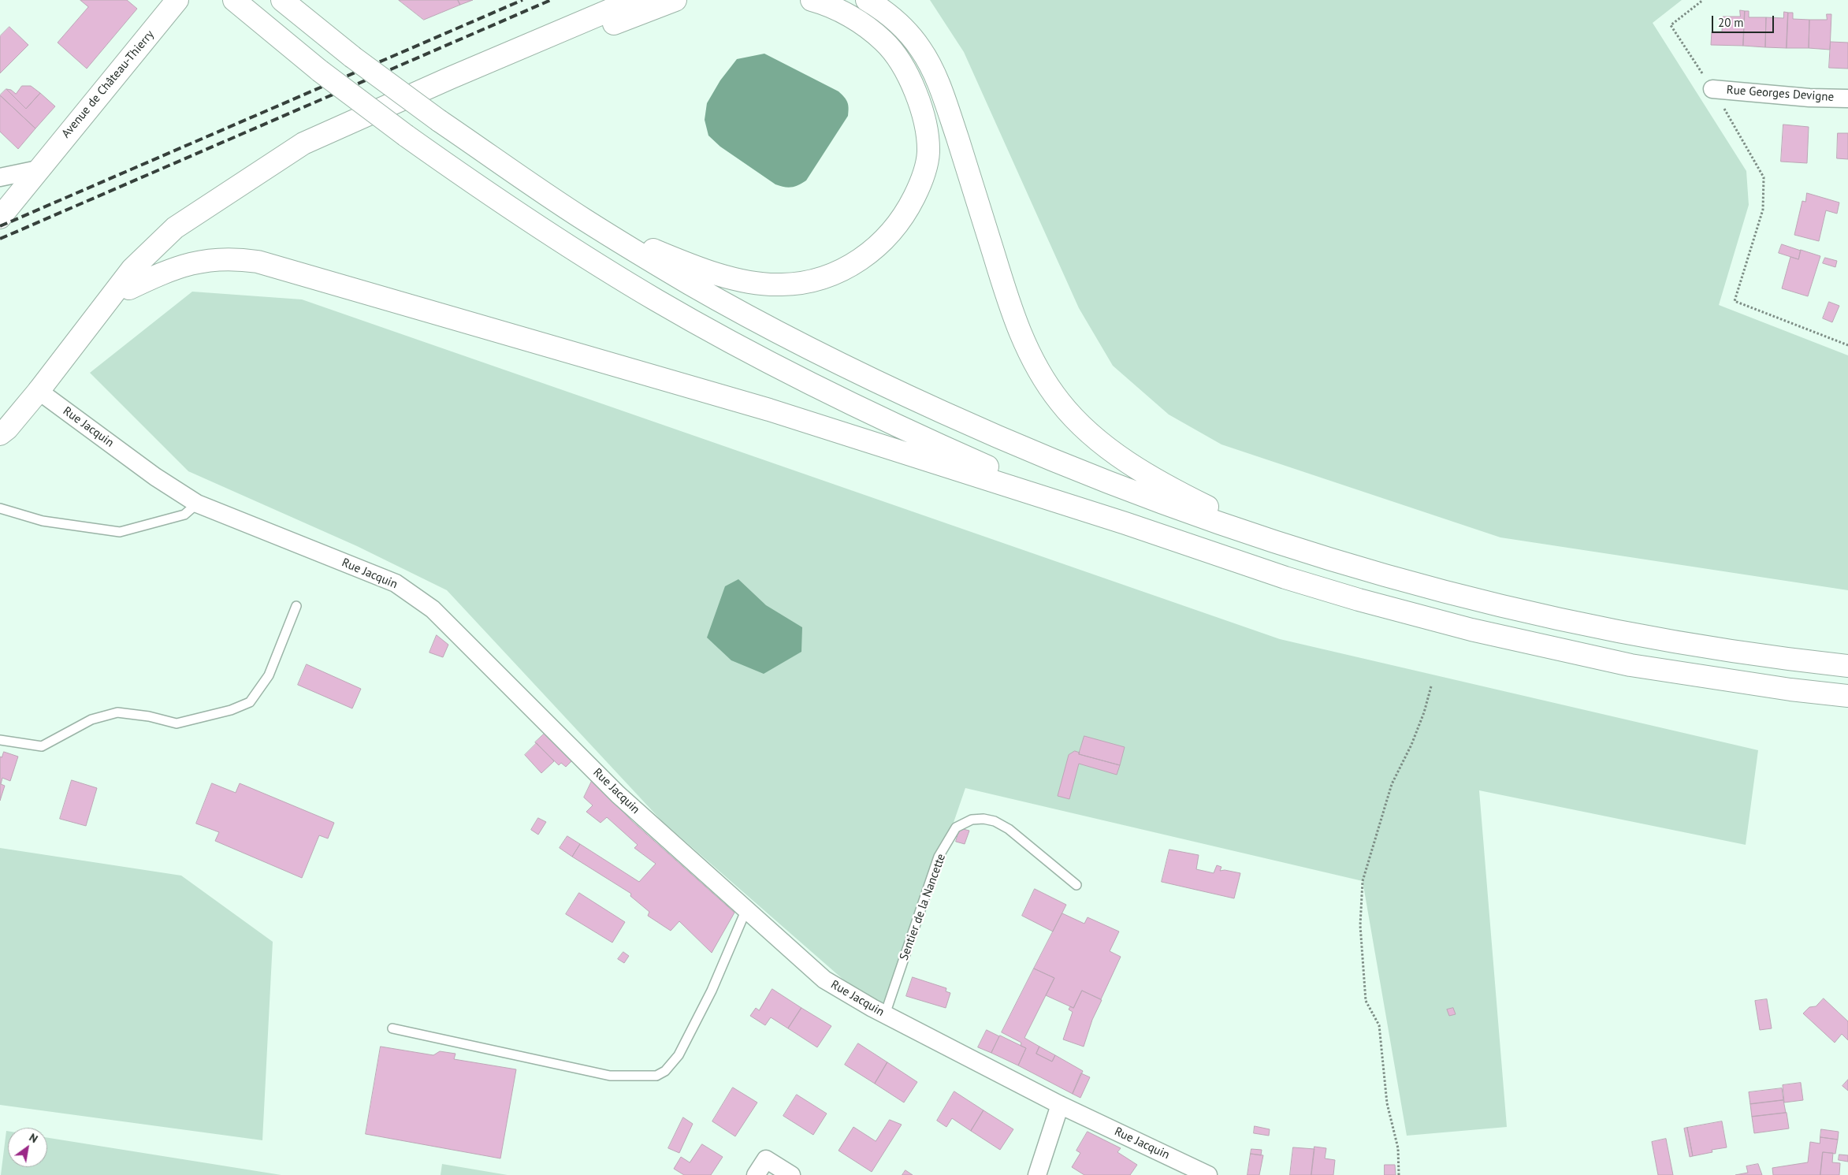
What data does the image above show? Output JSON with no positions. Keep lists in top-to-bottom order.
{
  "streets": {
    "main road": ["Avenue de Château-Thierry"],
    "street": ["Rue Georges Devigne", "Rue Jacquin"],
    "lane": ["Sentier de la Nancette"]
  },
  "crossings": [
    ["Rue Jacquin", "Sentier de la Nancette"]
  ],
  "scale_bar": "20 m",
  "north": "top right"
}
